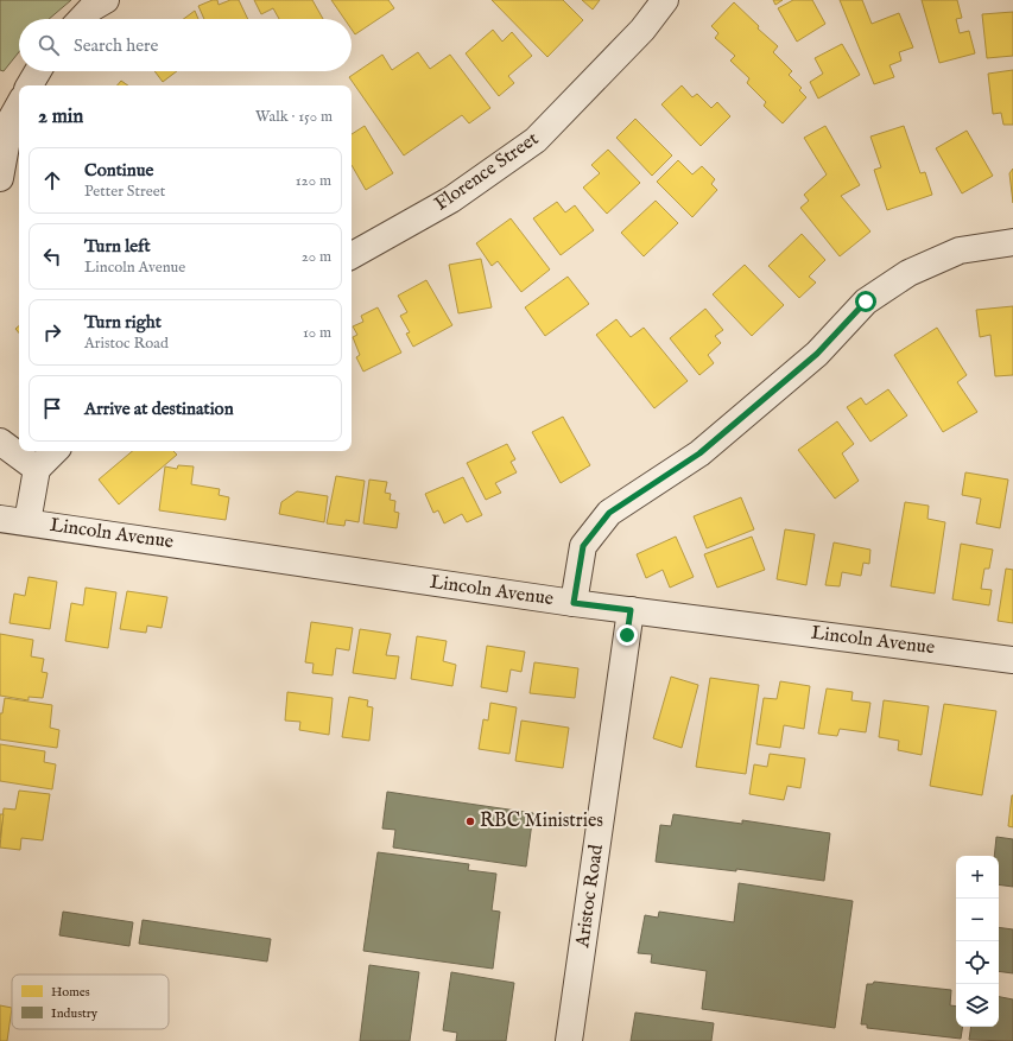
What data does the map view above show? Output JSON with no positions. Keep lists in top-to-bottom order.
{
  "streets": {
    "street": ["Florence Street", "Lincoln Avenue", "Aristoc Road"]
  },
  "crossings": [
    ["Lincoln Avenue", "Aristoc Road"]
  ],
  "places": ["RBC Ministries"],
  "legend": ["Homes", "Industry"],
  "page": {
    "search": "Search here",
    "heading": ["2 min", "Walk · 150 m"],
    "list": [
      ["Continue", "Petter Street", "120 m"],
      ["Turn left", "Lincoln Avenue", "20 m"],
      ["Turn right", "Aristoc Road", "10 m"],
      "Arrive at destination"
    ],
    "map_buttons": ["+", "−"]
  }
}
